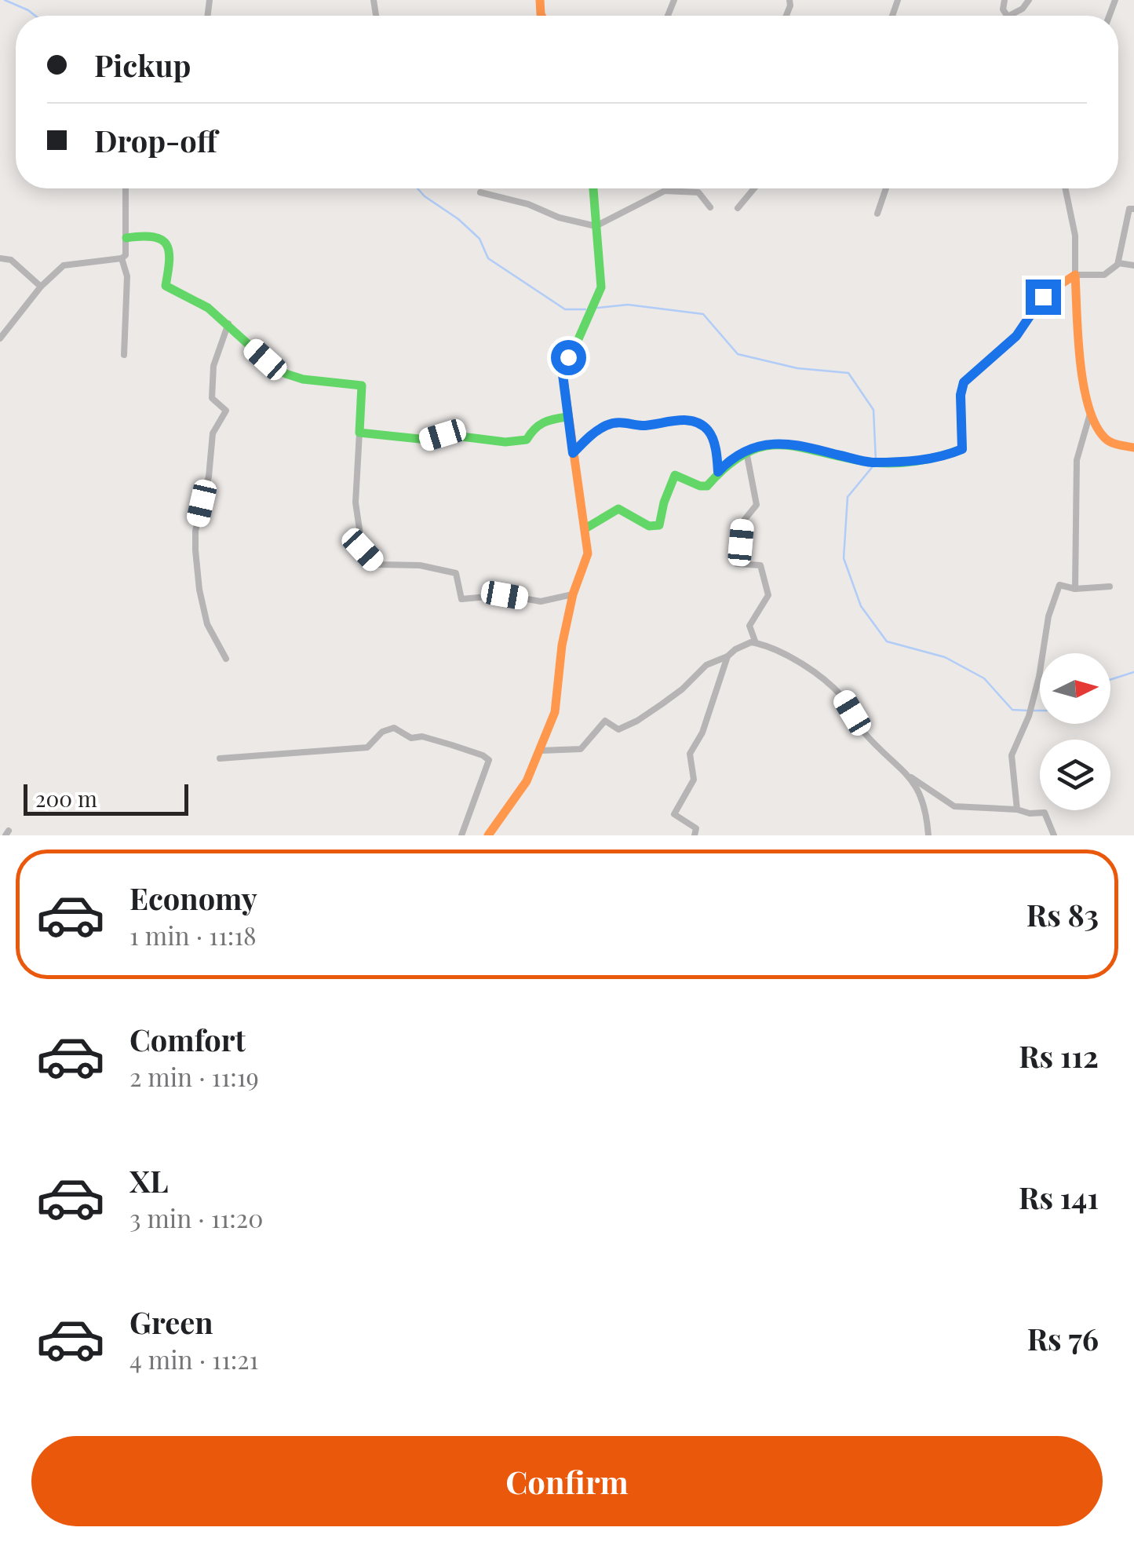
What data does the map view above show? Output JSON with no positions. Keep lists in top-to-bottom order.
{
  "scale_bar": "200 m",
  "north": "right",
  "page": {
    "banner": ["Pickup", "Drop-off"],
    "scale": "200 m",
    "list": [
      {
        "name": "Economy",
        "note": "1 min · 11:18",
        "value": "Rs 83"
      },
      {
        "name": "Comfort",
        "note": "2 min · 11:19",
        "value": "Rs 112"
      },
      {
        "name": "XL",
        "note": "3 min · 11:20",
        "value": "Rs 141"
      },
      {
        "name": "Green",
        "note": "4 min · 11:21",
        "value": "Rs 76"
      }
    ],
    "buttons": "Confirm"
  }
}
